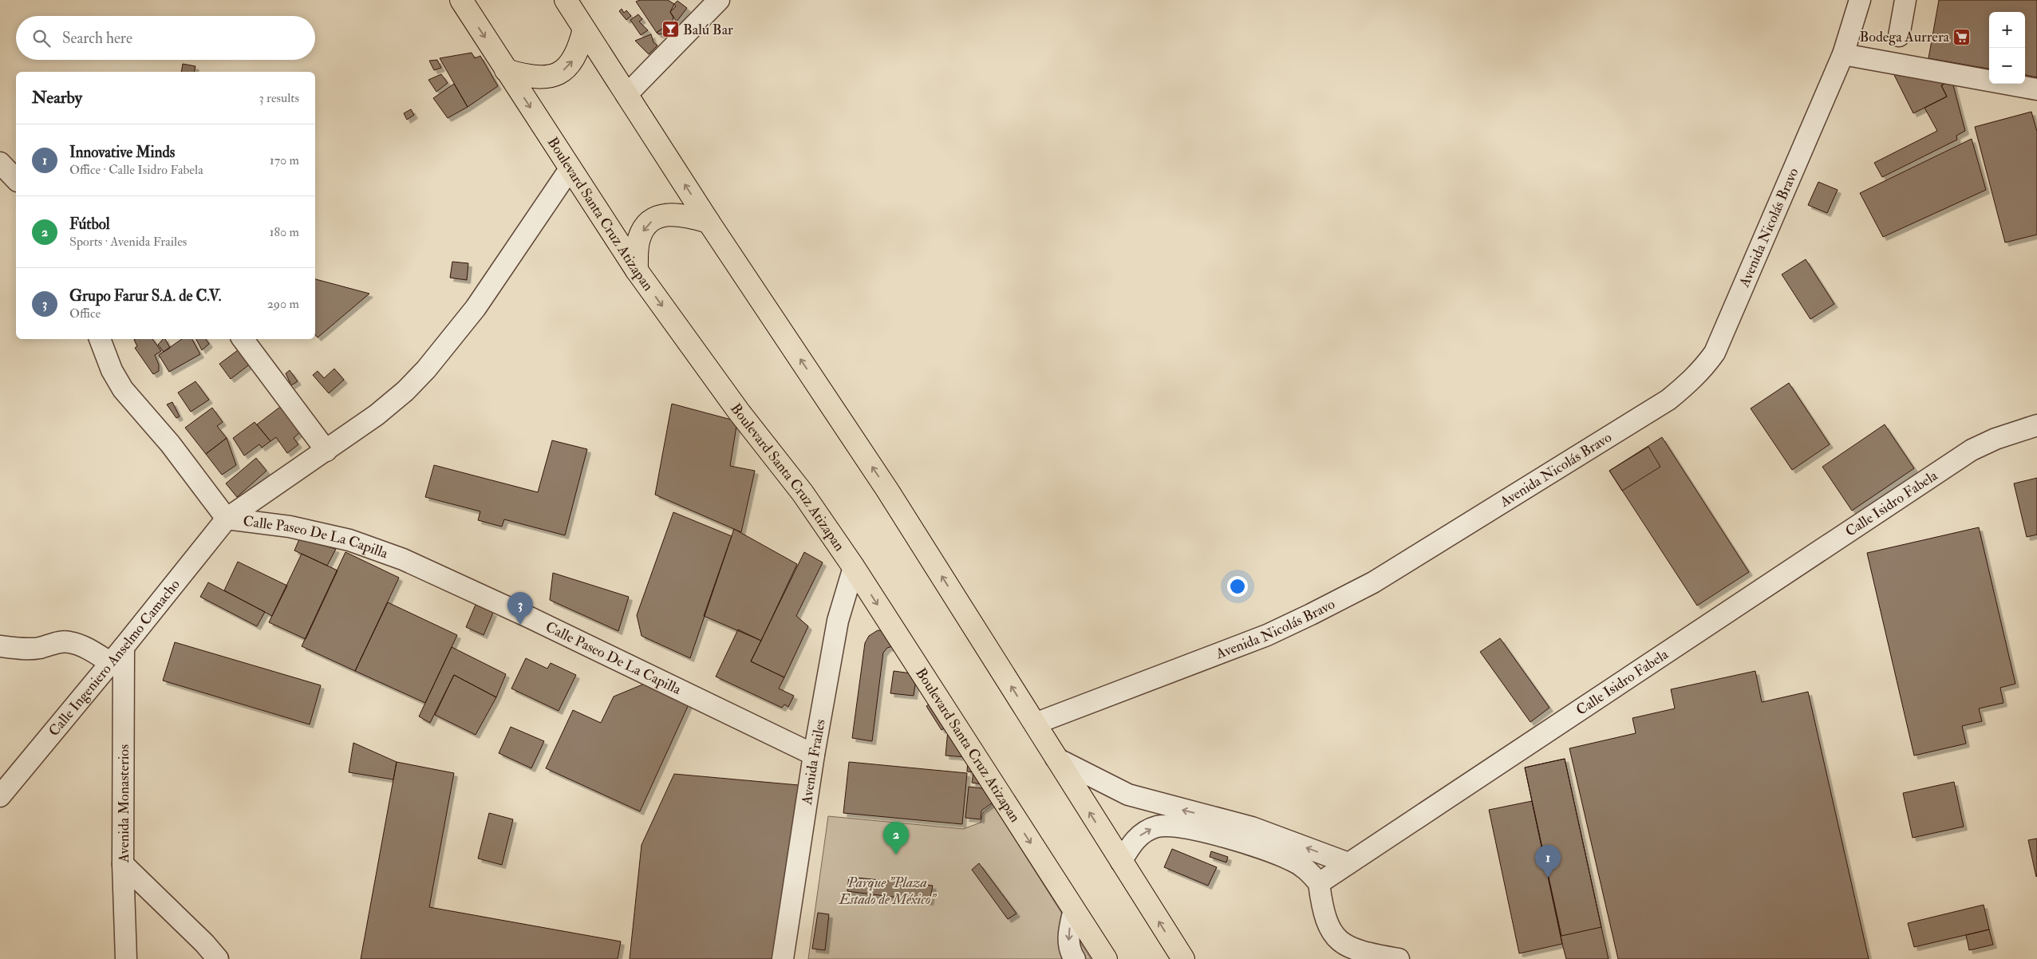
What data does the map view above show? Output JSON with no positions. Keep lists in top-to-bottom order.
{
  "streets": {
    "main road": ["Boulevard Santa Cruz Atizapan"],
    "street": [
      "Avenida Nicolás Bravo",
      "Calle Isidro Fabela",
      "Calle Paseo De La Capilla",
      "Calle Ingeniero Anselmo Camacho",
      "Avenida Frailes",
      "Avenida Monasterios"
    ]
  },
  "crossings": [
    ["Boulevard Santa Cruz Atizapan", "Calle Ingeniero Anselmo Camacho"],
    ["Boulevard Santa Cruz Atizapan", "Avenida Frailes"],
    ["Calle Paseo De La Capilla", "Calle Ingeniero Anselmo Camacho"],
    ["Calle Paseo De La Capilla", "Avenida Frailes"],
    ["Calle Ingeniero Anselmo Camacho", "Avenida Monasterios"]
  ],
  "parks": ["Parque \"Plaza Estado de México\""],
  "places": {
    "bar": ["Balú Bar"],
    "supermarket": ["Bodega Aurrera"]
  },
  "page": {
    "map_buttons": ["+", "−"],
    "search": "Search here",
    "heading": ["Nearby", "3 results"],
    "list": [
      {
        "mark": "1",
        "name": "Innovative Minds",
        "note": "Office · Calle Isidro Fabela",
        "value": "170 m"
      },
      {
        "mark": "2",
        "name": "Fútbol",
        "note": "Sports · Avenida Frailes",
        "value": "180 m"
      },
      {
        "mark": "3",
        "name": "Grupo Farur S.A. de C.V.",
        "note": "Office",
        "value": "290 m"
      }
    ],
    "pins": ["3", "2", "1"]
  }
}
